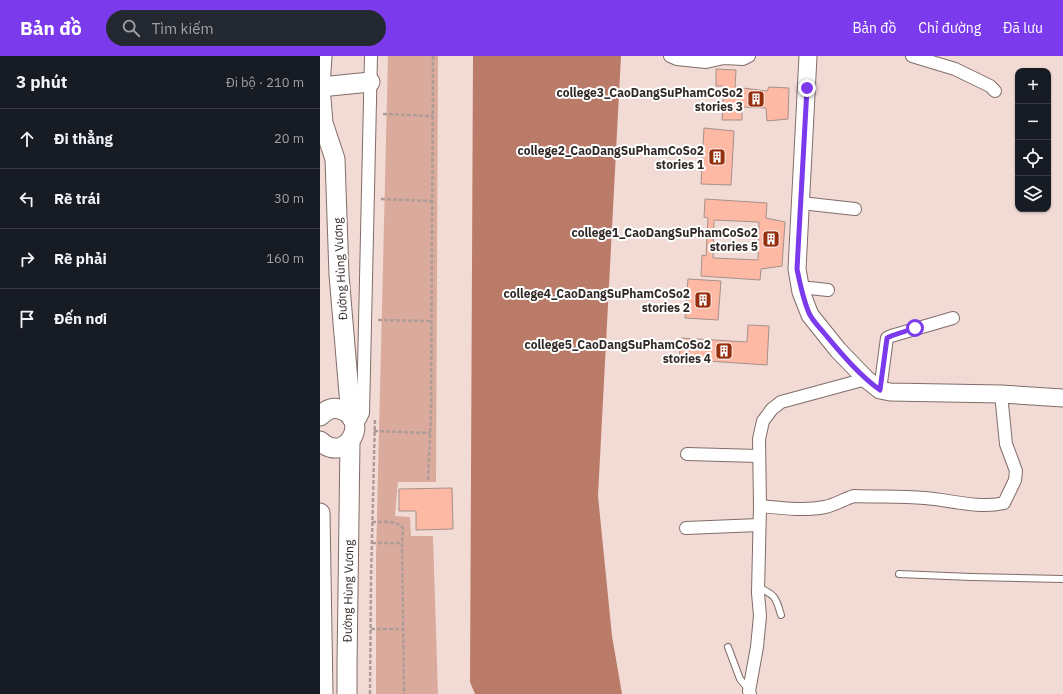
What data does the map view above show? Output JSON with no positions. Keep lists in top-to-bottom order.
{
  "streets": {
    "main road": ["Đường Hùng Vương"]
  },
  "places": {
    "building": [
      "college3_CaoDangSuPhamCoSo2 stories 3",
      "college2_CaoDangSuPhamCoSo2 stories 1",
      "college1_CaoDangSuPhamCoSo2 stories 5",
      "college4_CaoDangSuPhamCoSo2 stories 2",
      "college5_CaoDangSuPhamCoSo2 stories 4"
    ]
  },
  "page": {
    "header": "Bản đồ",
    "search": "Tìm kiếm",
    "nav": ["Bản đồ", "Chỉ đường", "Đã lưu"],
    "heading": ["3 phút", "Đi bộ · 210 m"],
    "map_buttons": ["+", "−"],
    "list": [
      ["Đi thẳng", "20 m"],
      ["Rẽ trái", "30 m"],
      ["Rẽ phải", "160 m"],
      "Đến nơi"
    ]
  }
}
